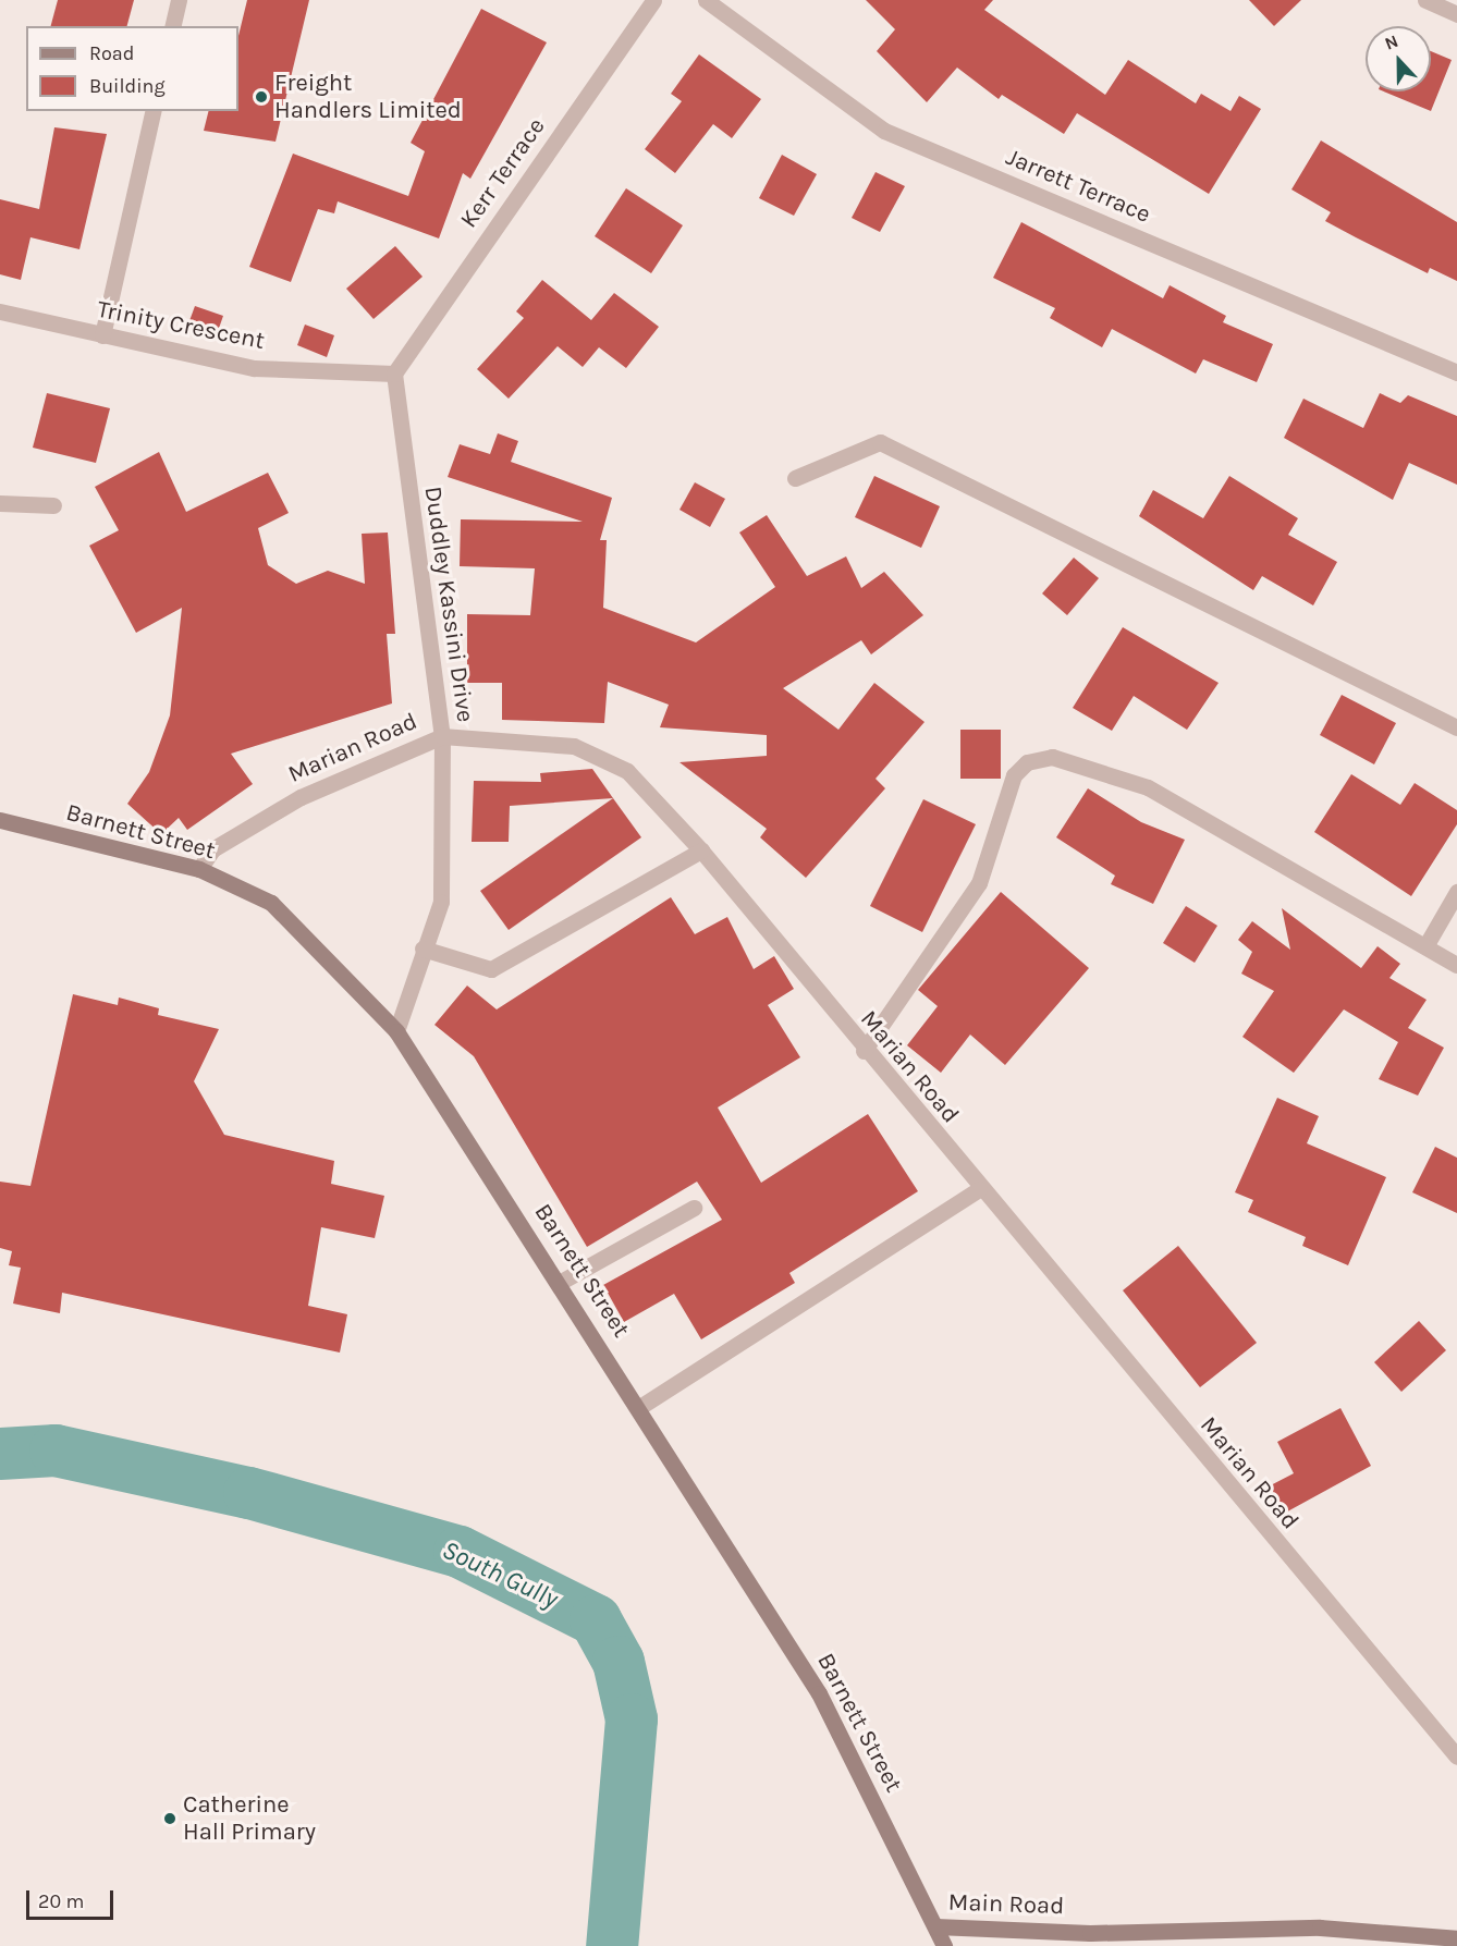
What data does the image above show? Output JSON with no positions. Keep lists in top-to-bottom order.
{
  "streets": {
    "main road": ["Barnett Street", "Main Road"],
    "street": [
      "Kerr Terrace",
      "Jarrett Terrace",
      "Trinity Crescent",
      "Duddley Kassini Drive",
      "Marian Road"
    ]
  },
  "crossings": [
    ["Kerr Terrace", "Trinity Crescent"],
    ["Kerr Terrace", "Duddley Kassini Drive"],
    ["Trinity Crescent", "Duddley Kassini Drive"],
    ["Duddley Kassini Drive", "Marian Road"],
    ["Duddley Kassini Drive", "Barnett Street"],
    ["Marian Road", "Barnett Street"],
    ["Barnett Street", "Main Road"]
  ],
  "water": ["South Gully"],
  "places": ["Freight Handlers Limited", "Catherine Hall Primary"],
  "legend": ["Road", "Building"],
  "scale_bar": "20 m",
  "north": "top"
}
